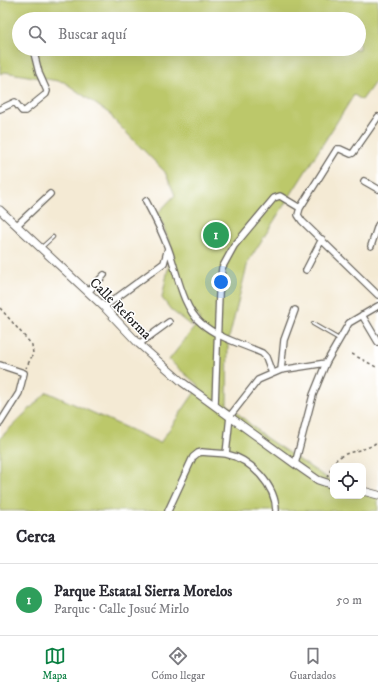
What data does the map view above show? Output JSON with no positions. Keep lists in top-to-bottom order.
{
  "streets": {
    "street": ["Calle Reforma"]
  },
  "page": {
    "search": "Buscar aquí",
    "pins": "1",
    "heading": "Cerca",
    "list": [
      {
        "mark": "1",
        "name": "Parque Estatal Sierra Morelos",
        "note": "Parque · Calle Josué Mirlo",
        "value": "50 m"
      }
    ],
    "nav": ["Mapa", "Cómo llegar", "Guardados"]
  }
}
